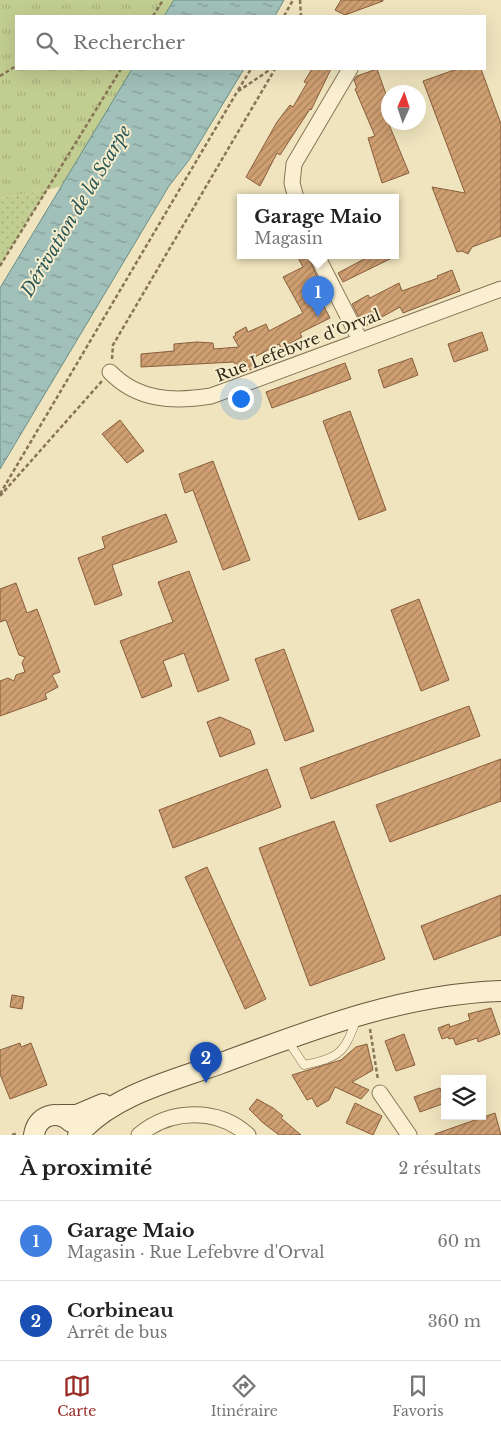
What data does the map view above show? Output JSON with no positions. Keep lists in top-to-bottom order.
{
  "streets": {
    "street": ["Rue Lefebvre d'Orval"]
  },
  "water": ["Dérivation de la Scarpe"],
  "north": "top",
  "page": {
    "search": "Rechercher",
    "popup": ["Garage Maio", "Magasin"],
    "pins": ["1", "2"],
    "heading": ["À proximité", "2 résultats"],
    "list": [
      {
        "mark": "1",
        "name": "Garage Maio",
        "note": "Magasin · Rue Lefebvre d'Orval",
        "value": "60 m"
      },
      {
        "mark": "2",
        "name": "Corbineau",
        "note": "Arrêt de bus",
        "value": "360 m"
      }
    ],
    "nav": ["Carte", "Itinéraire", "Favoris"]
  }
}
